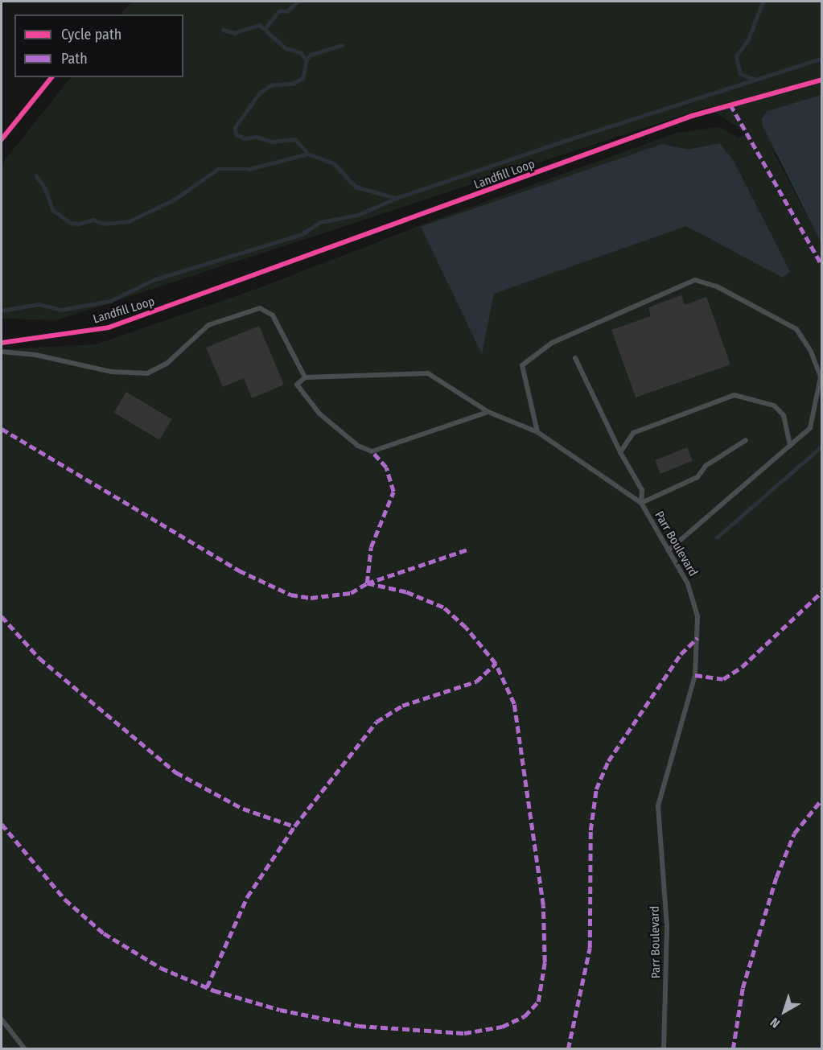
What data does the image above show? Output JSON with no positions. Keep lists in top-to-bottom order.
{
  "streets": {
    "lane": ["Parr Boulevard"],
    "cycle path": ["Landfill Loop"]
  },
  "legend": ["Cycle path", "Path"],
  "north": "bottom left"
}
